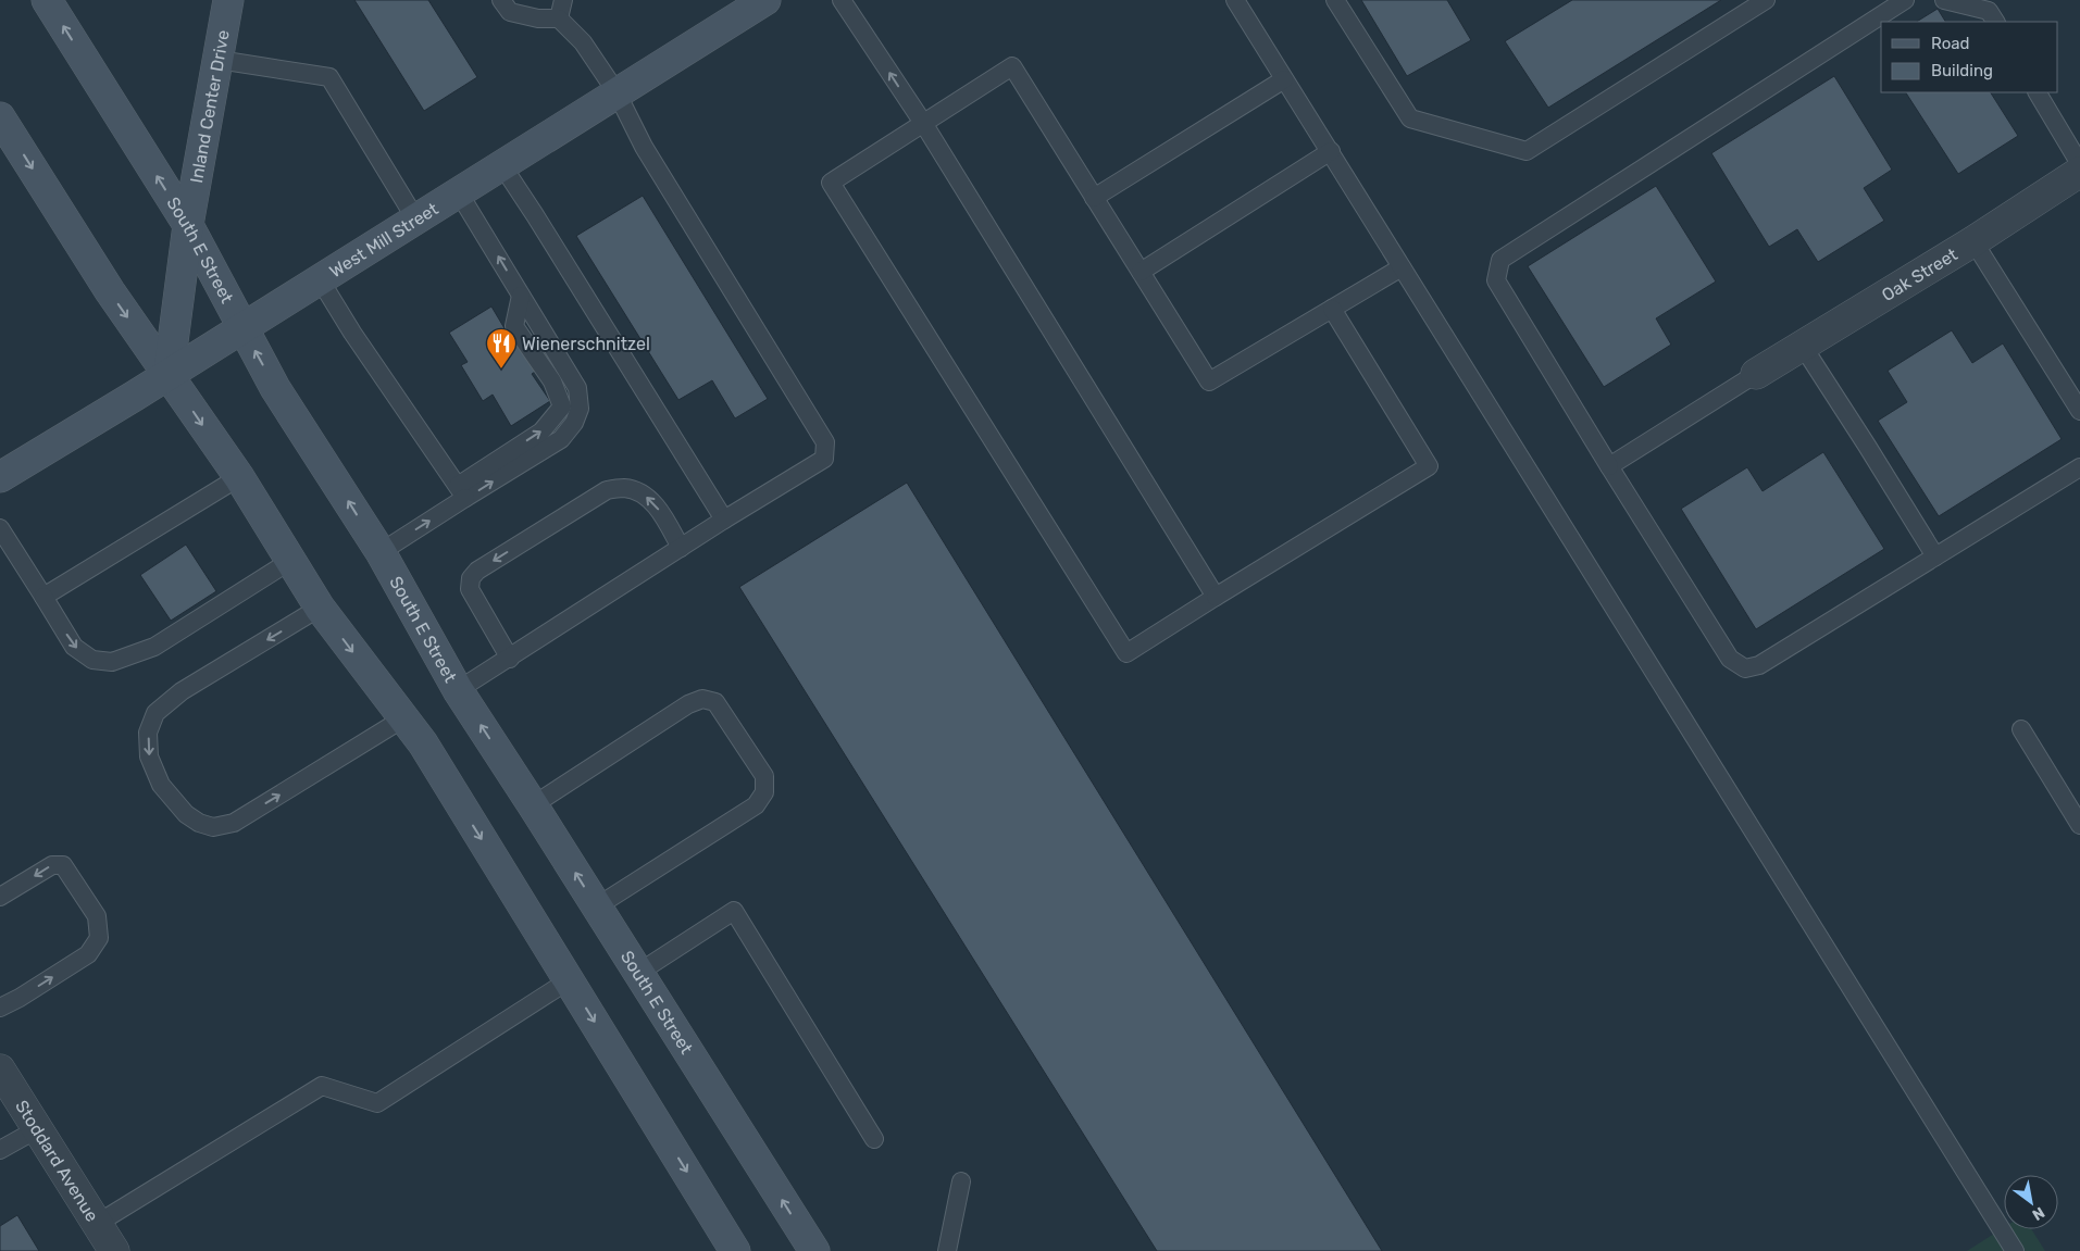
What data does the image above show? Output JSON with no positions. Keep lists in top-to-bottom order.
{
  "streets": {
    "main road": ["Inland Center Drive", "West Mill Street", "South E Street"],
    "street": ["Oak Street", "Stoddard Avenue"]
  },
  "crossings": [
    ["Inland Center Drive", "West Mill Street"],
    ["Inland Center Drive", "South E Street"],
    ["West Mill Street", "South E Street"]
  ],
  "places": {
    "restaurant": ["Wienerschnitzel"]
  },
  "legend": ["Road", "Building"],
  "north": "bottom right"
}
